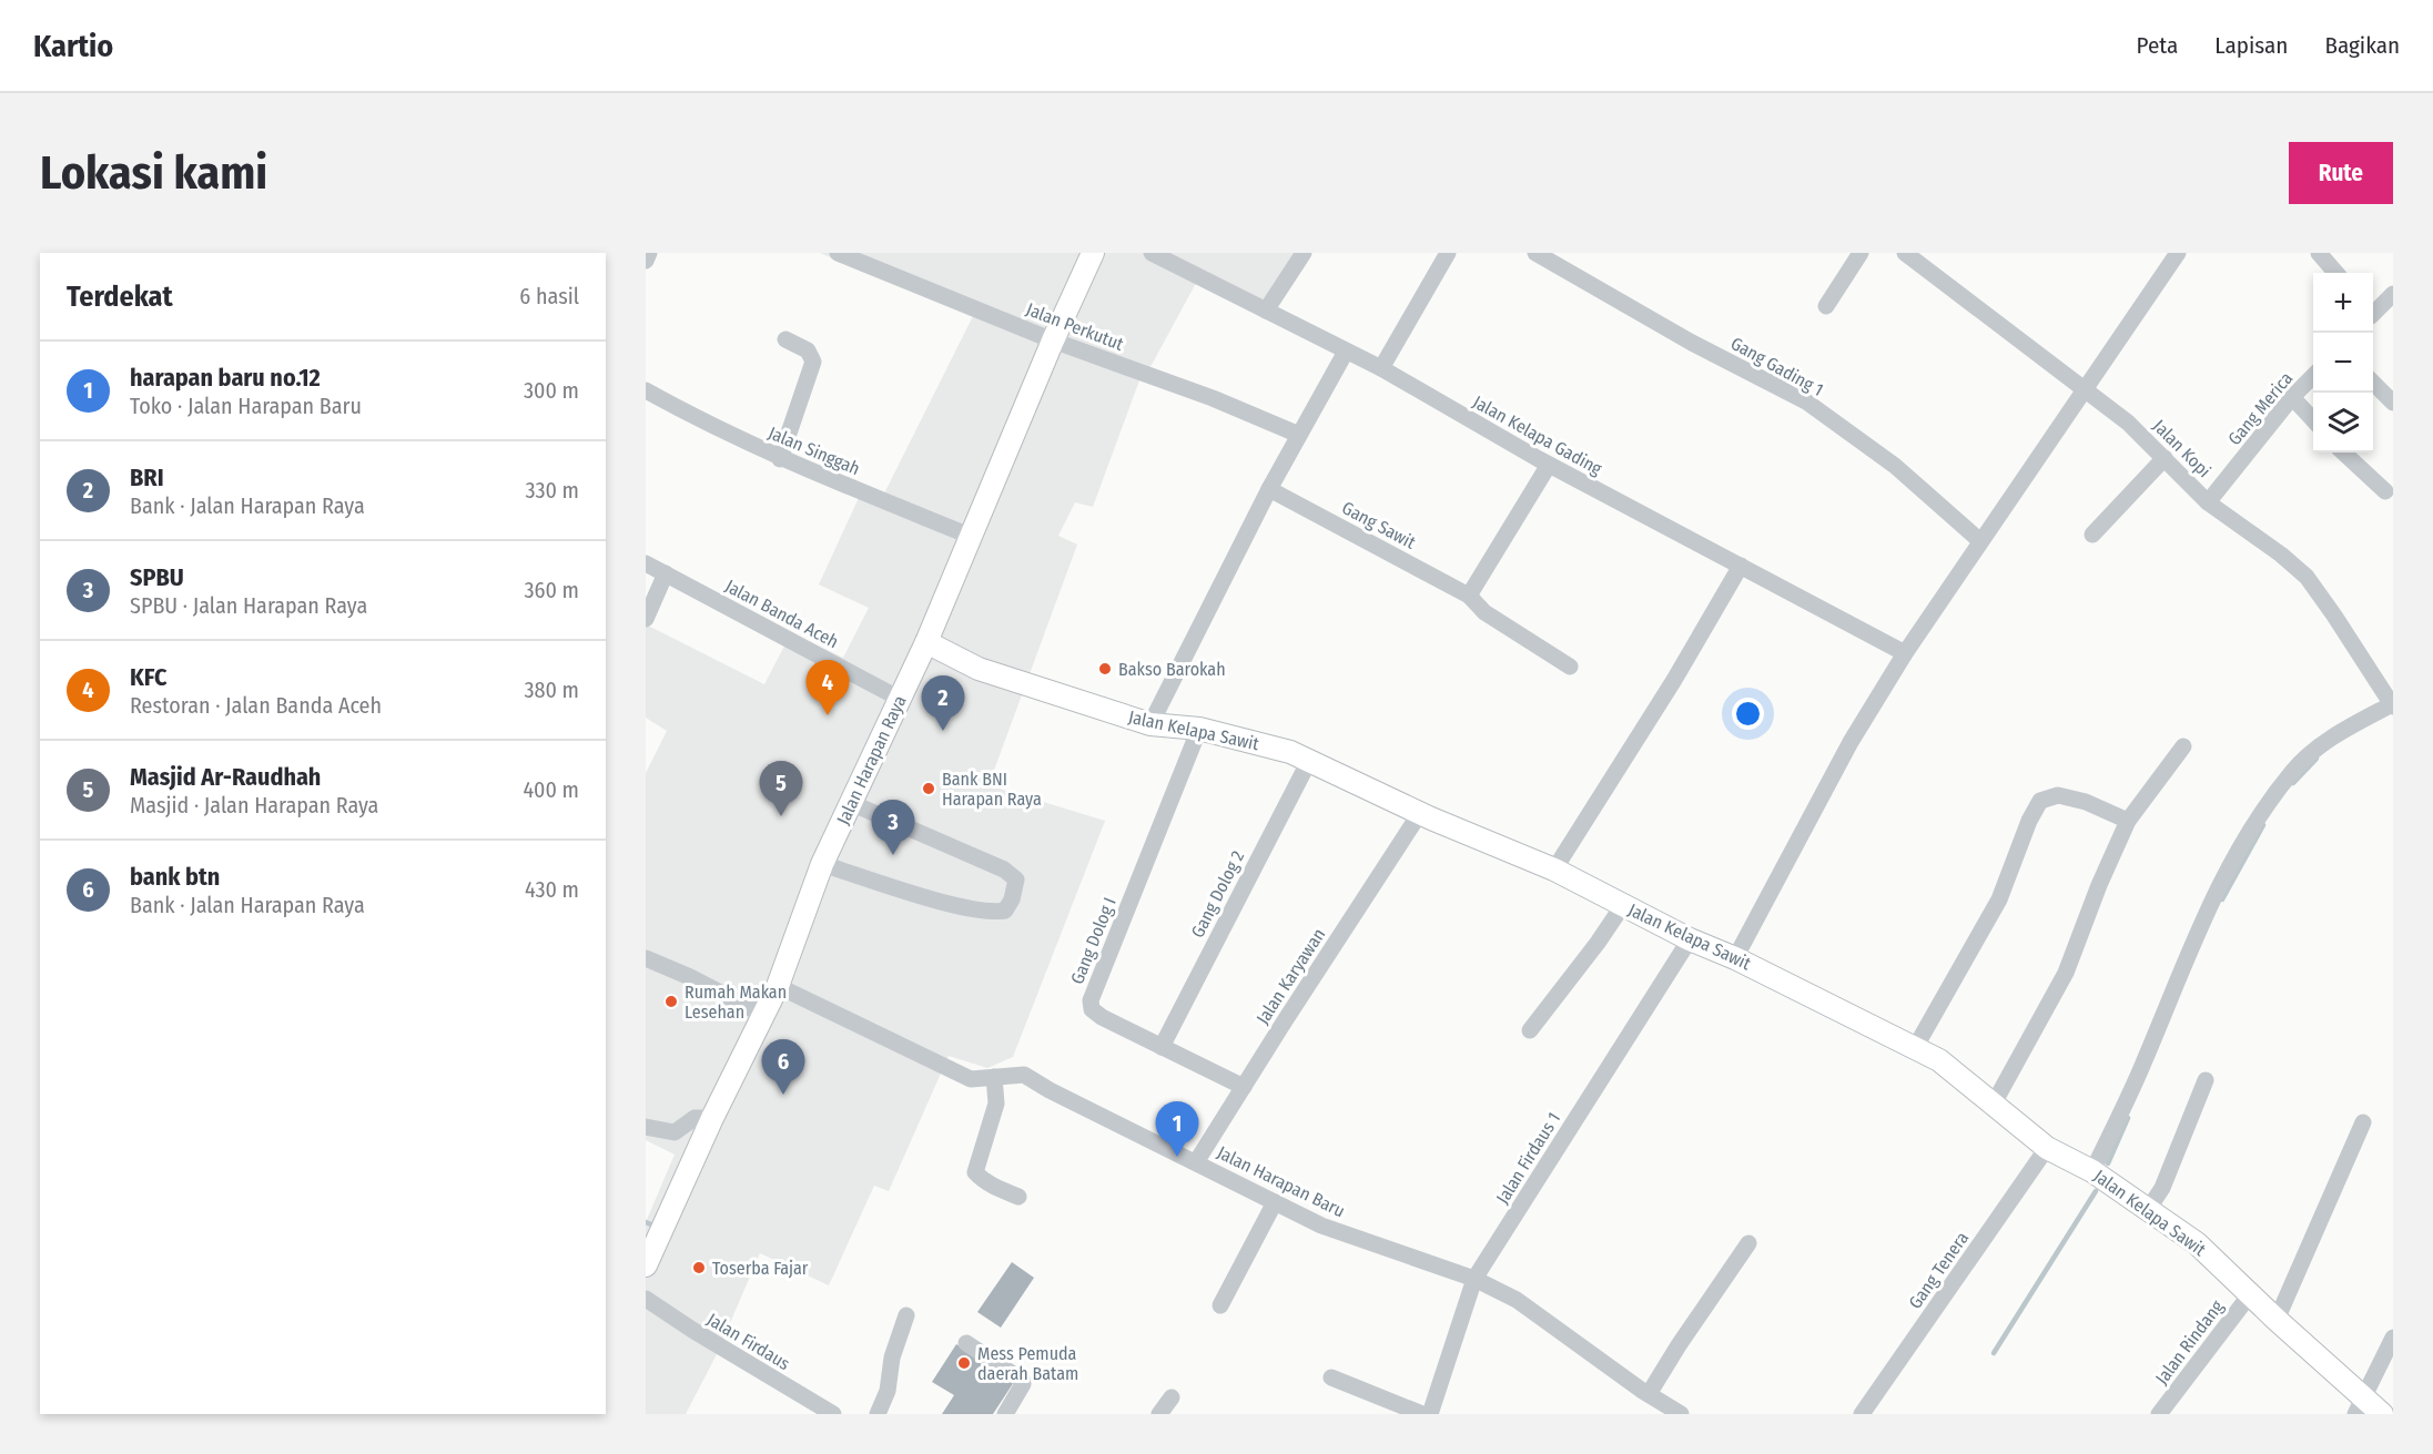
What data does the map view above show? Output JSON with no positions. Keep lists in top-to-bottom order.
{
  "streets": {
    "main road": ["Jalan Kelapa Sawit", "Jalan Harapan Raya"],
    "street": [
      "Jalan Perkutut",
      "Gang Gading 1",
      "Gang Merica",
      "Jalan Kelapa Gading",
      "Jalan Kopi",
      "Jalan Singgah",
      "Gang Sawit",
      "Jalan Banda Aceh",
      "Gang Dolog 2",
      "Gang Dolog I",
      "Jalan Karyawan",
      "Jalan Firdaus 1",
      "Jalan Harapan Baru",
      "Gang Tenera",
      "Jalan Firdaus",
      "Jalan Rindang"
    ]
  },
  "crossings": [
    ["Jalan Perkutut", "Jalan Harapan Raya"],
    ["Gang Merica", "Jalan Kopi"],
    ["Jalan Singgah", "Jalan Harapan Raya"],
    ["Jalan Banda Aceh", "Jalan Harapan Raya"],
    ["Jalan Kelapa Sawit", "Jalan Harapan Raya"],
    ["Jalan Kelapa Sawit", "Gang Dolog 2"],
    ["Jalan Kelapa Sawit", "Gang Dolog I"],
    ["Jalan Kelapa Sawit", "Jalan Karyawan"],
    ["Jalan Kelapa Sawit", "Jalan Firdaus 1"],
    ["Jalan Kelapa Sawit", "Gang Tenera"],
    ["Jalan Kelapa Sawit", "Jalan Rindang"],
    ["Jalan Harapan Raya", "Jalan Harapan Baru"],
    ["Gang Dolog 2", "Gang Dolog I"],
    ["Gang Dolog I", "Jalan Karyawan"],
    ["Jalan Karyawan", "Jalan Harapan Baru"],
    ["Jalan Firdaus 1", "Jalan Harapan Baru"]
  ],
  "places": [
    "Bakso Barokah",
    "Bank BNI Harapan Raya",
    "Rumah Makan Lesehan",
    "Toserba Fajar",
    "Mess Pemuda daerah Batam"
  ],
  "page": {
    "header": "Kartio",
    "nav": ["Peta", "Lapisan", "Bagikan"],
    "buttons": "Rute",
    "title": "Lokasi kami",
    "heading": ["Terdekat", "6 hasil"],
    "map_buttons": ["+", "−"],
    "list": [
      {
        "mark": "1",
        "name": "harapan baru no.12",
        "note": "Toko · Jalan Harapan Baru",
        "value": "300 m"
      },
      {
        "mark": "2",
        "name": "BRI",
        "note": "Bank · Jalan Harapan Raya",
        "value": "330 m"
      },
      {
        "mark": "3",
        "name": "SPBU",
        "note": "SPBU · Jalan Harapan Raya",
        "value": "360 m"
      },
      {
        "mark": "4",
        "name": "KFC",
        "note": "Restoran · Jalan Banda Aceh",
        "value": "380 m"
      },
      {
        "mark": "5",
        "name": "Masjid Ar-Raudhah",
        "note": "Masjid · Jalan Harapan Raya",
        "value": "400 m"
      },
      {
        "mark": "6",
        "name": "bank btn",
        "note": "Bank · Jalan Harapan Raya",
        "value": "430 m"
      }
    ],
    "pins": [
      "4",
      "2",
      "5",
      "3",
      "6",
      "1"
    ]
  }
}
